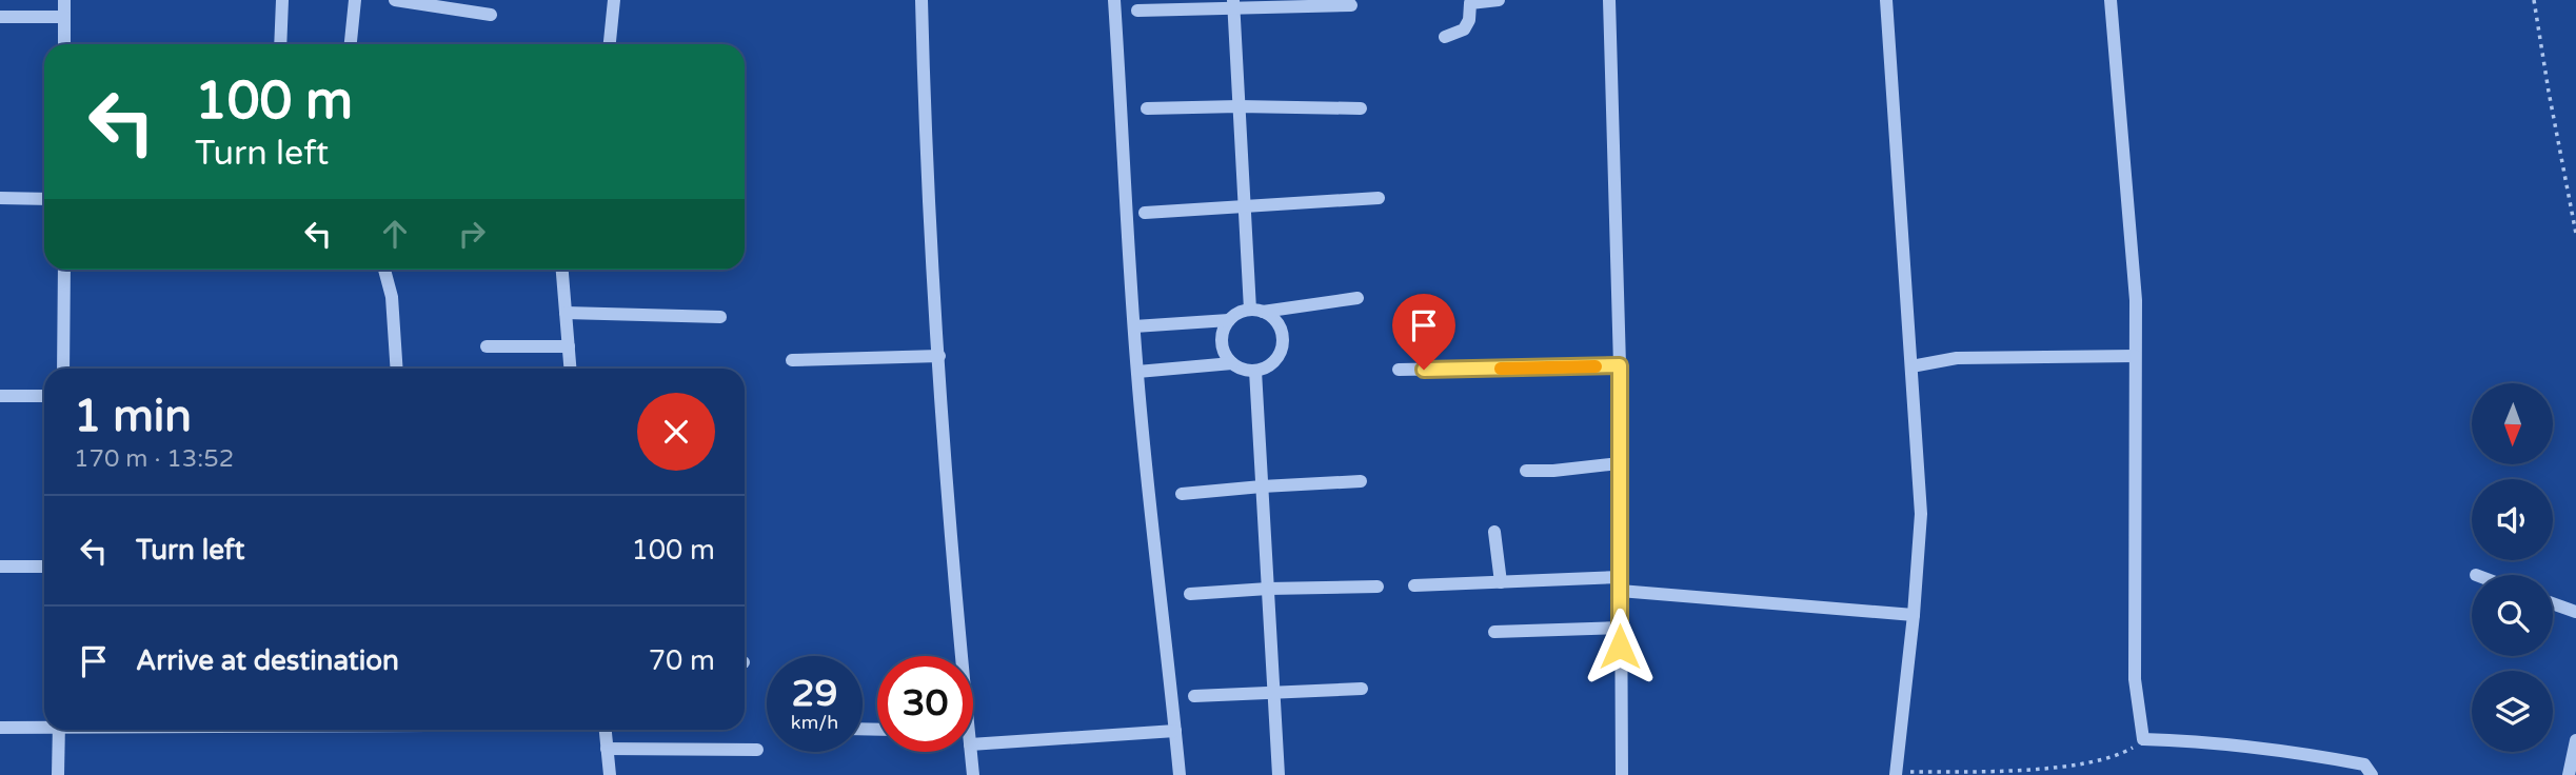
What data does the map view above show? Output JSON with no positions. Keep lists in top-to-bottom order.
{
  "north": "bottom",
  "page": {
    "turn": ["100 m", "Turn left"],
    "heading": ["1 min", "170 m · 13:52"],
    "list": [
      {
        "name": "Turn left",
        "value": "100 m"
      },
      {
        "name": "Arrive at destination",
        "value": "70 m"
      }
    ],
    "speed": "29 km/h",
    "limit": "30"
  }
}
